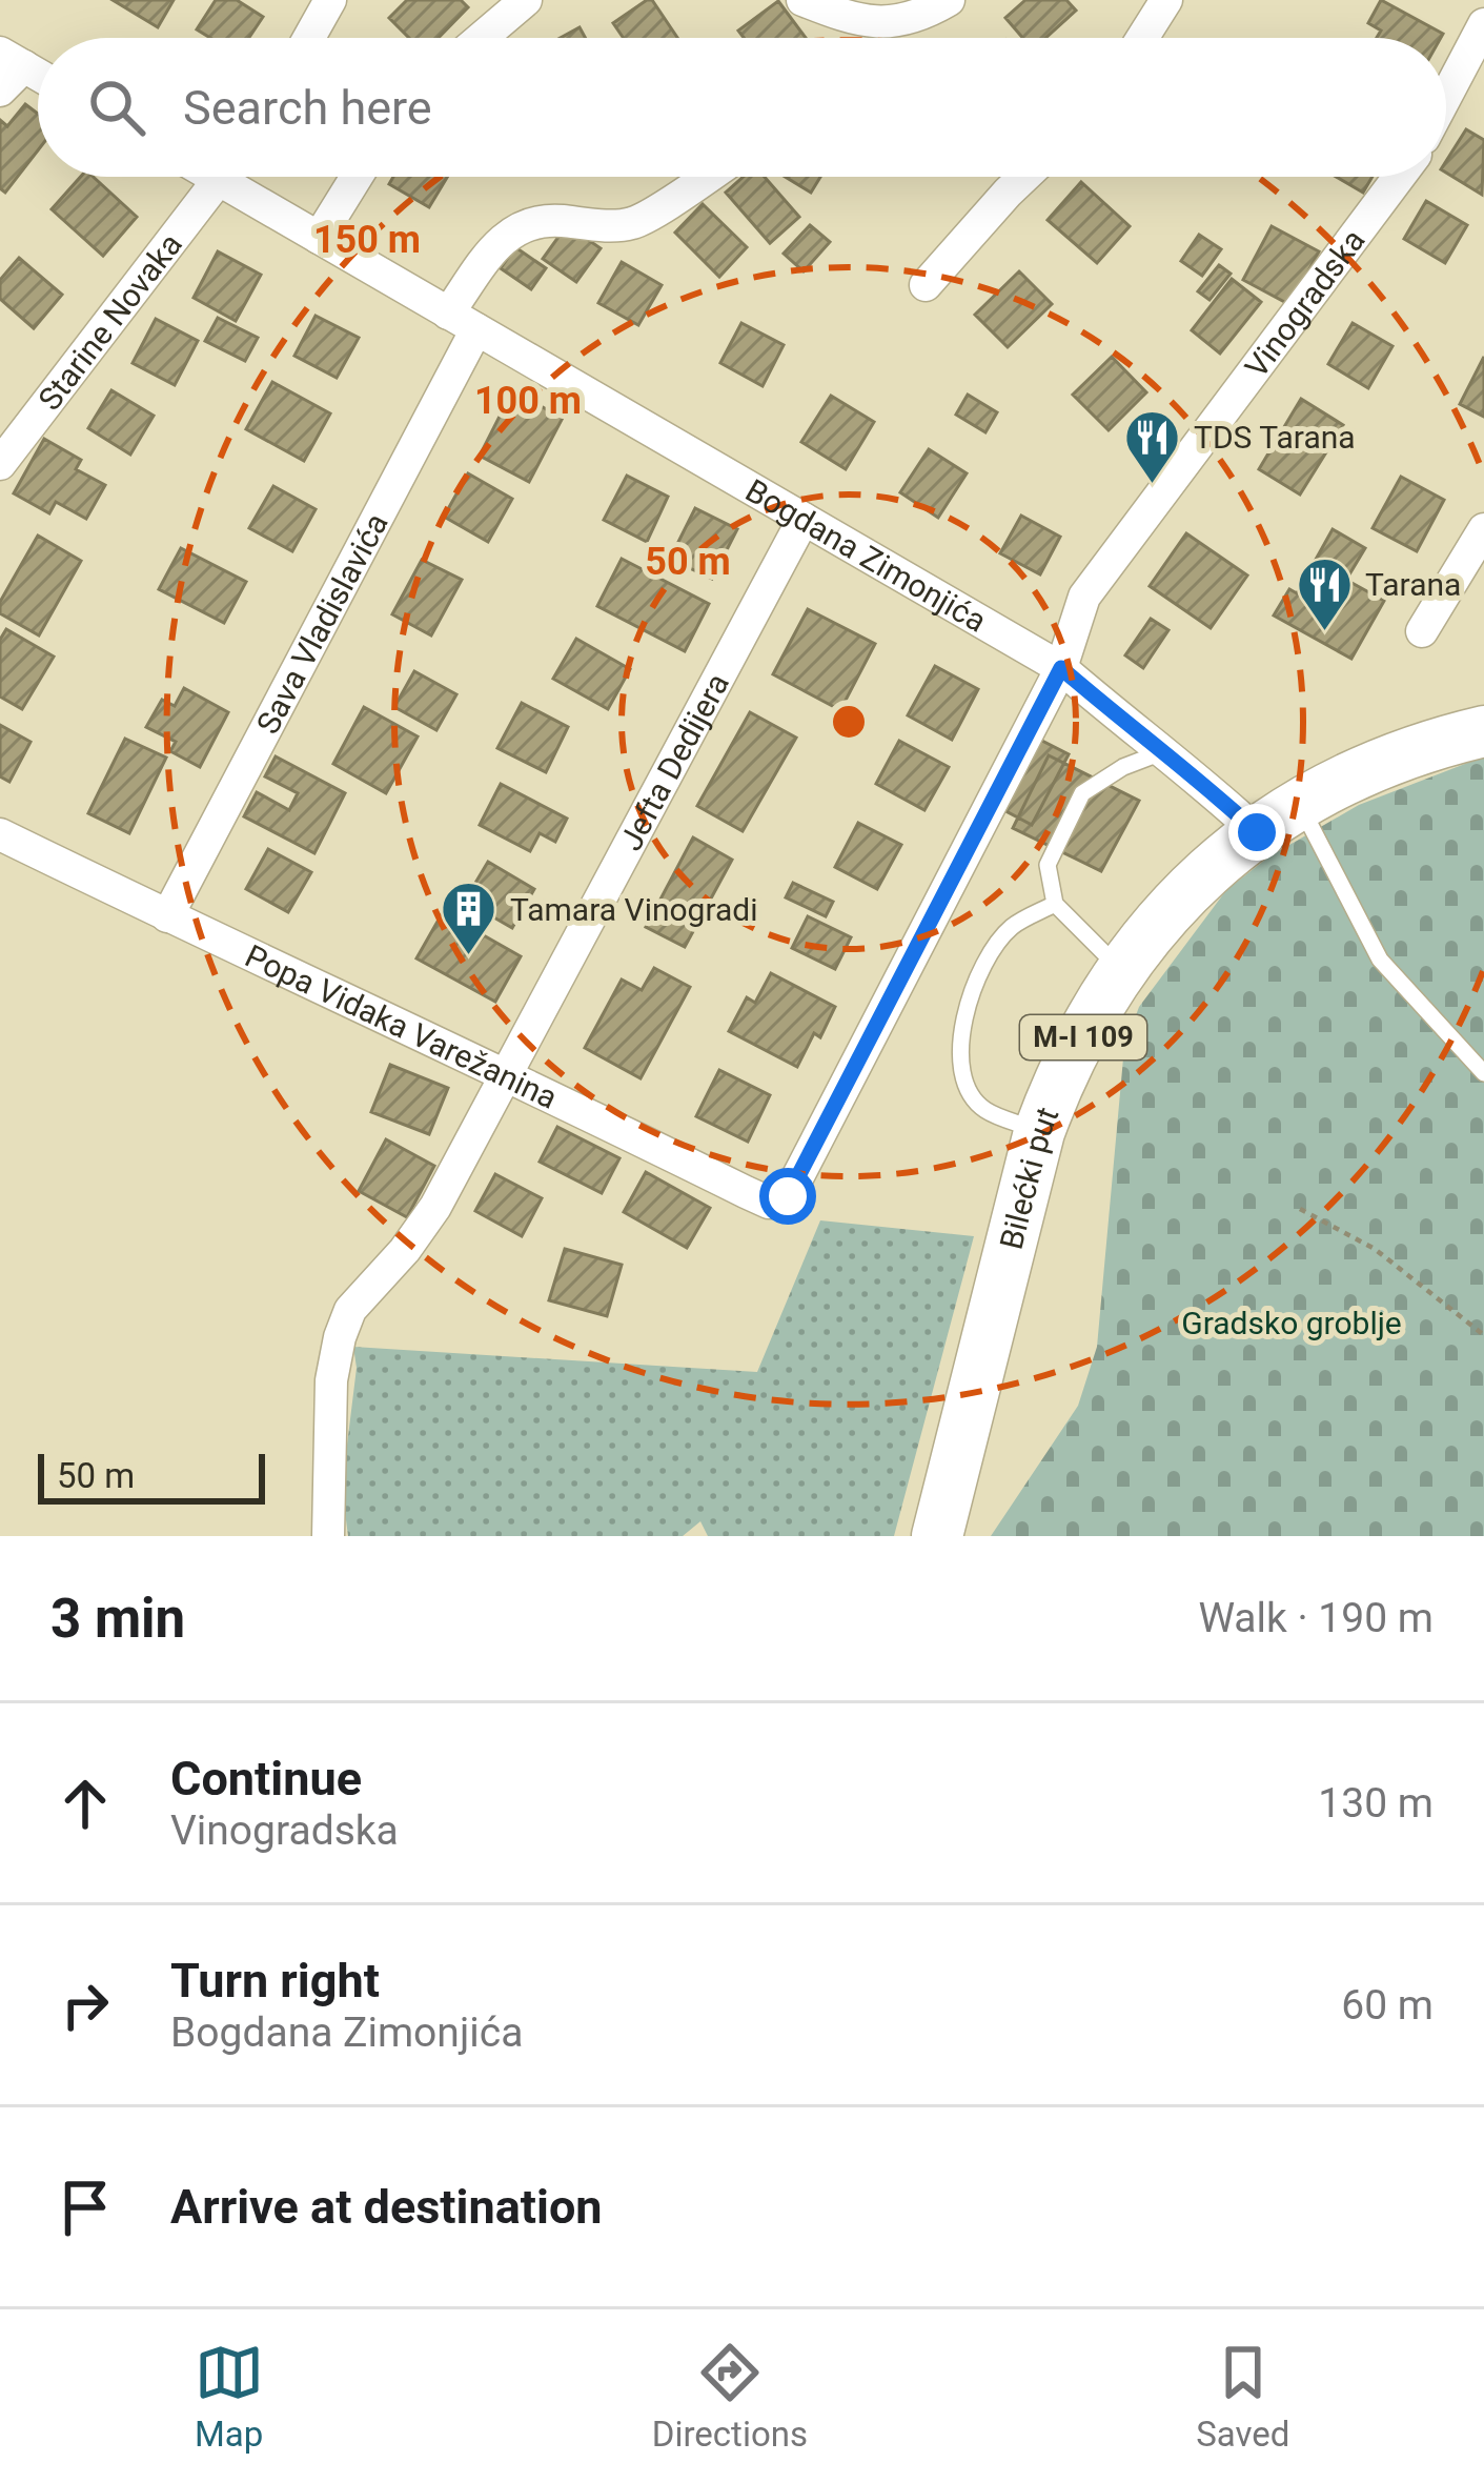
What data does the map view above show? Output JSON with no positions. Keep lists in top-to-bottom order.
{
  "streets": {
    "main road": ["M-I 109", "Bilećki put"],
    "street": [
      "Vinogradska",
      "Starine Novaka",
      "Bogdana Zimonjića",
      "Sava Vladislavića",
      "Jefta Dedijera",
      "Popa Vidaka Varežanina"
    ]
  },
  "crossings": [
    ["Vinogradska", "Bogdana Zimonjića"],
    ["Vinogradska", "Popa Vidaka Varežanina"],
    ["Bogdana Zimonjića", "Sava Vladislavića"],
    ["Bogdana Zimonjića", "Jefta Dedijera"],
    ["Bogdana Zimonjića", "Bilećki put"],
    ["Sava Vladislavića", "Popa Vidaka Varežanina"],
    ["Jefta Dedijera", "Popa Vidaka Varežanina"]
  ],
  "parks": ["Gradsko groblje"],
  "places": {
    "restaurant": ["TDS Tarana", "Tarana"],
    "building": ["Tamara Vinogradi"]
  },
  "scale_bar": "50 m",
  "page": {
    "search": "Search here",
    "scale": "50 m",
    "heading": ["3 min", "Walk · 190 m"],
    "list": [
      ["Continue", "Vinogradska", "130 m"],
      ["Turn right", "Bogdana Zimonjića", "60 m"],
      "Arrive at destination"
    ],
    "nav": ["Map", "Directions", "Saved"]
  },
  "rings": ["150 m", "100 m", "50 m"]
}
